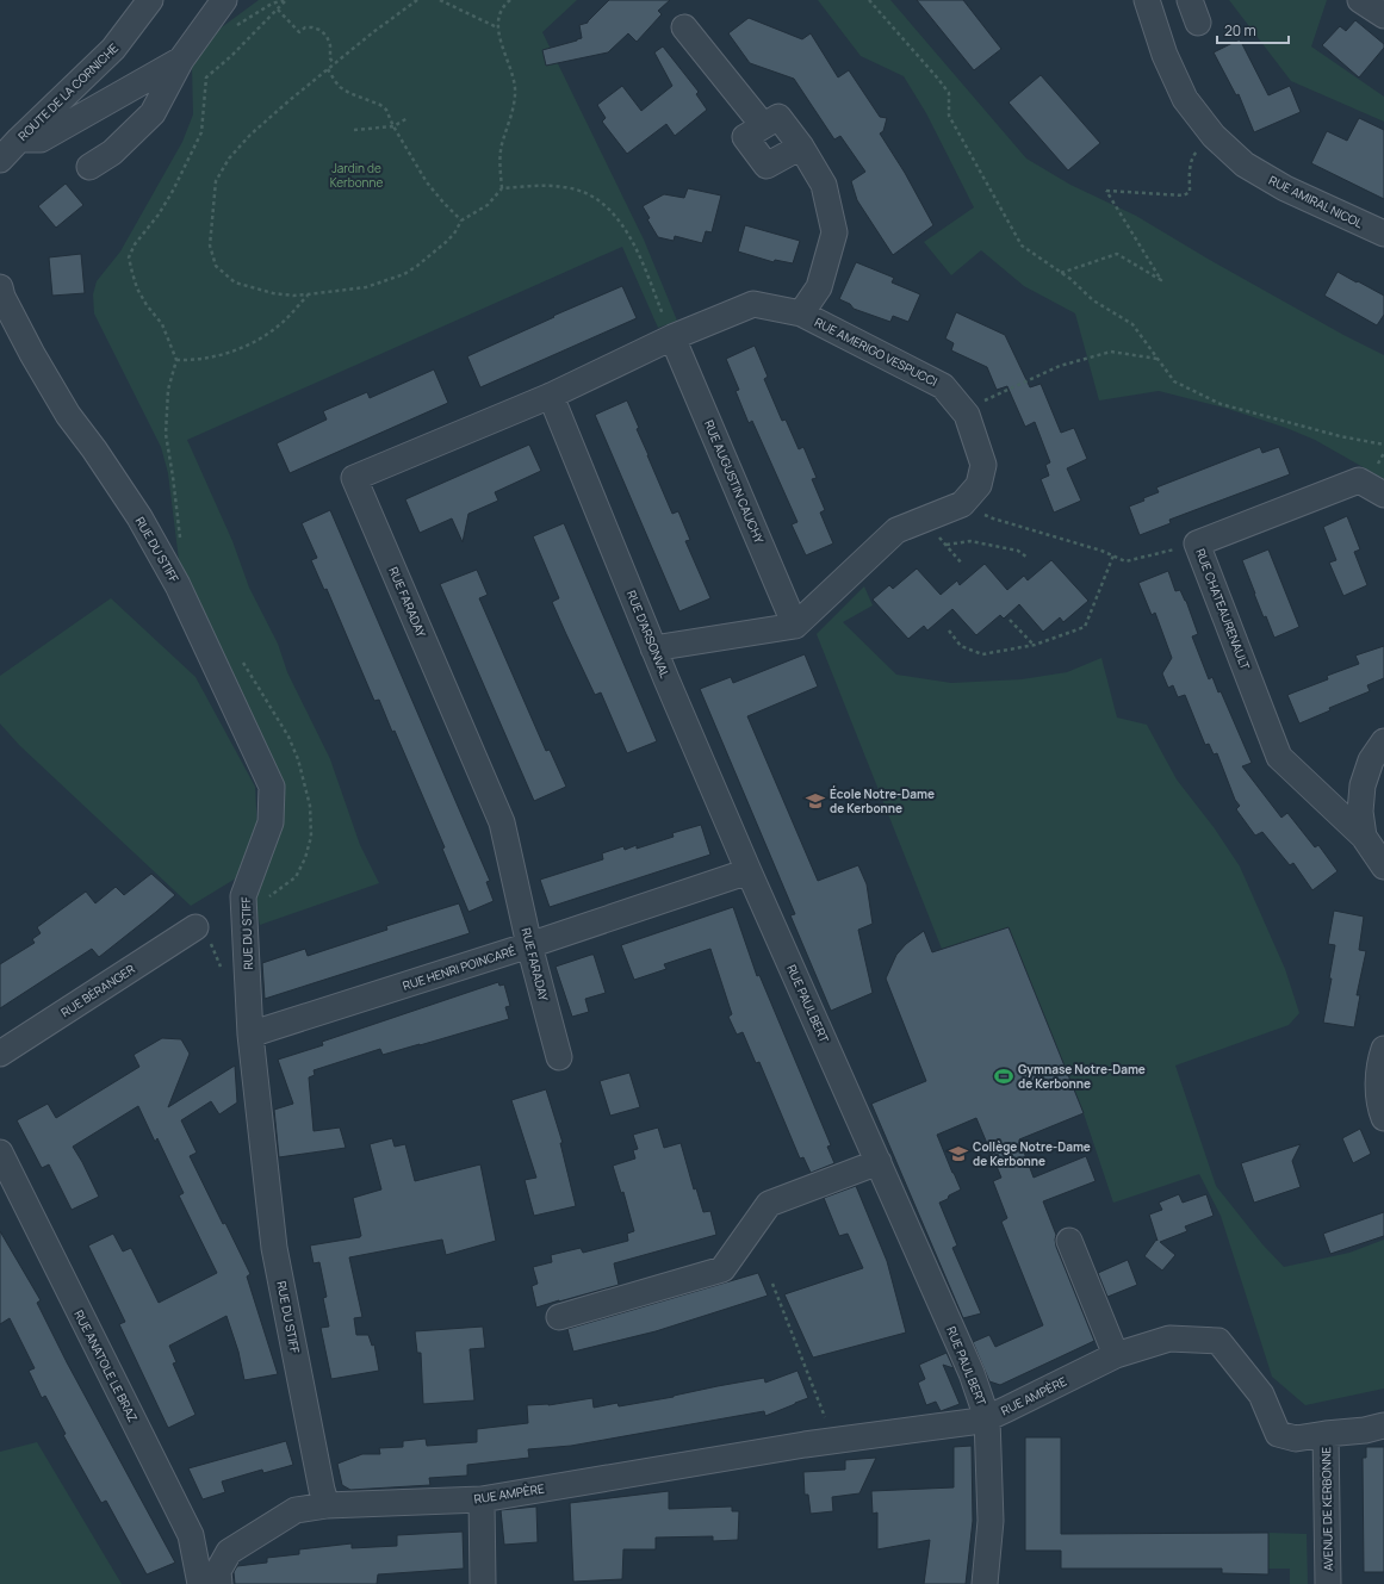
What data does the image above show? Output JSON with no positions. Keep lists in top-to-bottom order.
{
  "streets": {
    "street": [
      "ROUTE DE LA CORNICHE",
      "RUE AMIRAL NICOL",
      "RUE AMERIGO VESPUCCI",
      "RUE AUGUSTIN CAUCHY",
      "RUE DU STIFF",
      "RUE FARADAY",
      "RUE CHATEAURENAULT",
      "RUE D'ARSONVAL",
      "RUE HENRI POINCARÉ",
      "RUE BÉRANGER",
      "RUE PAUL BERT",
      "RUE ANATOLE LE BRAZ",
      "RUE AMPÈRE",
      "AVENUE DE KERBONNE"
    ]
  },
  "crossings": [
    ["RUE AMERIGO VESPUCCI", "RUE AUGUSTIN CAUCHY"],
    ["RUE AMERIGO VESPUCCI", "RUE FARADAY"],
    ["RUE AUGUSTIN CAUCHY", "RUE FARADAY"],
    ["RUE DU STIFF", "RUE HENRI POINCARÉ"],
    ["RUE DU STIFF", "RUE AMPÈRE"],
    ["RUE FARADAY", "RUE D'ARSONVAL"],
    ["RUE FARADAY", "RUE HENRI POINCARÉ"],
    ["RUE D'ARSONVAL", "RUE HENRI POINCARÉ"],
    ["RUE D'ARSONVAL", "RUE PAUL BERT"],
    ["RUE HENRI POINCARÉ", "RUE PAUL BERT"],
    ["RUE PAUL BERT", "RUE AMPÈRE"],
    ["RUE AMPÈRE", "AVENUE DE KERBONNE"]
  ],
  "parks": ["Jardin de Kerbonne"],
  "places": {
    "school or university": ["École Notre-Dame de Kerbonne", "Collège Notre-Dame de Kerbonne"],
    "sports": ["Gymnase Notre-Dame de Kerbonne"]
  },
  "scale_bar": "20 m"
}
